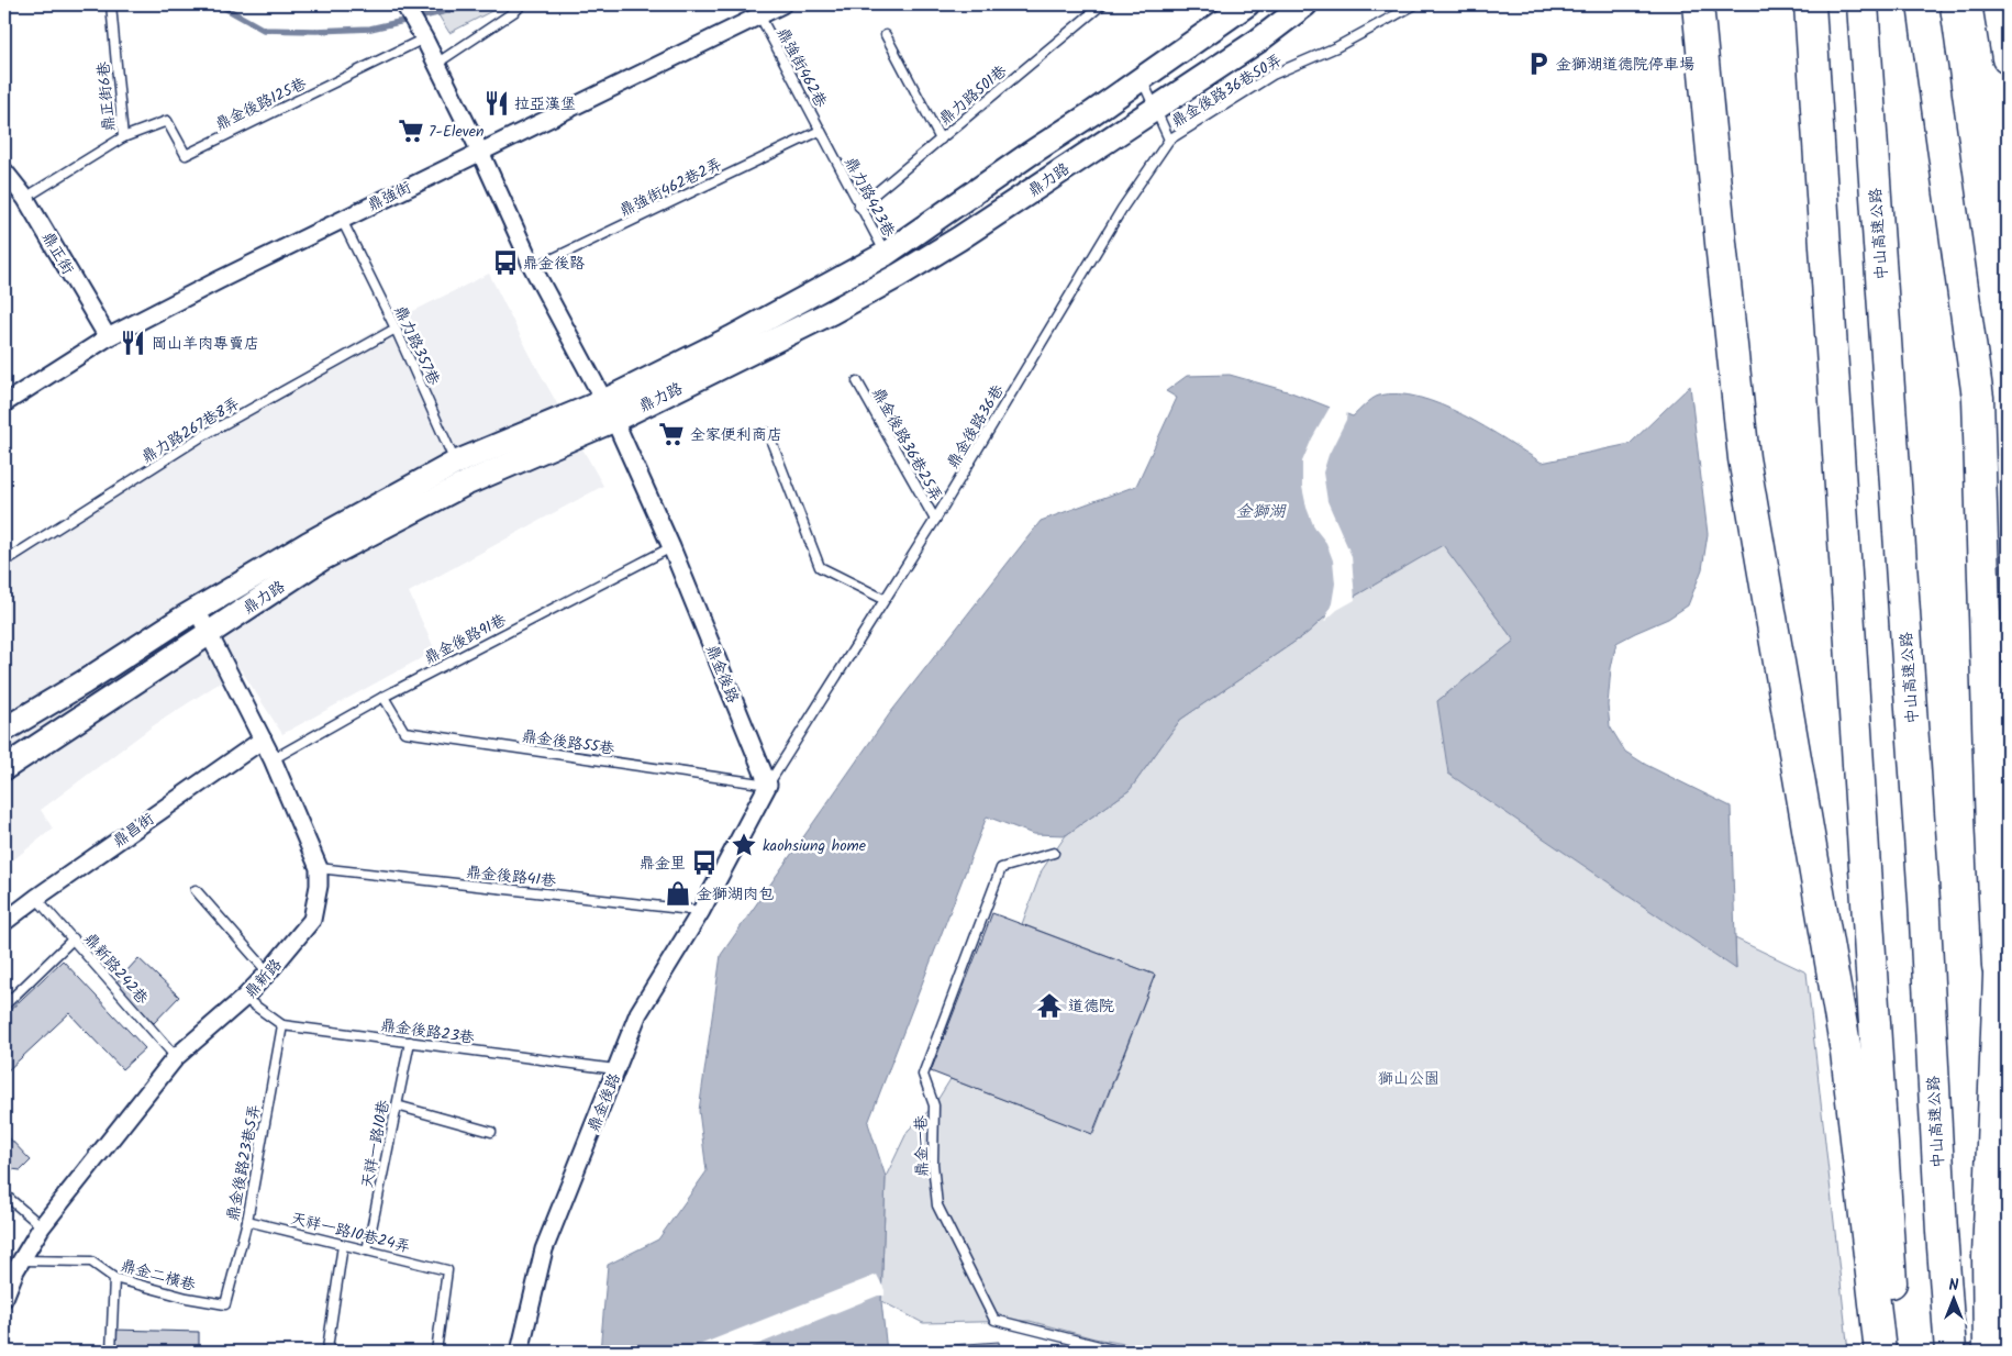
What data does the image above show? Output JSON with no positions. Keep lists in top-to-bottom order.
{
  "streets": {
    "highway": ["中山高速公路"],
    "street": [
      "鼎力路",
      "鼎強街",
      "鼎正街",
      "鼎金後路",
      "鼎昌街",
      "鼎新路"
    ],
    "lane": [
      "鼎強街462巷",
      "鼎金後路36巷50弄",
      "鼎力路501巷",
      "鼎正街6巷",
      "鼎金後路125巷",
      "鼎強街462巷2弄",
      "鼎力路423巷",
      "鼎力路357巷",
      "鼎金後路36巷",
      "鼎力路267巷8弄",
      "鼎金後路36巷25弄",
      "鼎金後路91巷",
      "鼎金後路55巷",
      "鼎金後路41巷",
      "鼎新路242巷",
      "鼎金後路23巷",
      "天祥一路10巷",
      "鼎金一巷",
      "鼎金後路23巷5弄",
      "天祥一路10巷24弄",
      "鼎金二橫巷"
    ]
  },
  "crossings": [
    ["鼎強街462巷", "鼎強街462巷2弄"],
    ["鼎強街462巷", "鼎強街"],
    ["鼎強街462巷", "鼎力路423巷"],
    ["鼎金後路36巷50弄", "鼎金後路36巷"],
    ["鼎力路501巷", "鼎力路423巷"],
    ["鼎正街6巷", "鼎金後路125巷"],
    ["鼎正街6巷", "鼎正街"],
    ["鼎金後路125巷", "鼎金後路"],
    ["鼎力路", "鼎力路423巷"],
    ["鼎力路", "鼎力路357巷"],
    ["鼎力路", "鼎金後路"],
    ["鼎力路", "鼎新路"],
    ["鼎強街462巷2弄", "鼎力路423巷"],
    ["鼎強街462巷2弄", "鼎金後路"],
    ["鼎強街", "鼎正街"],
    ["鼎強街", "鼎力路357巷"],
    ["鼎強街", "鼎金後路"],
    ["鼎力路357巷", "鼎力路267巷8弄"],
    ["鼎金後路36巷", "鼎金後路36巷25弄"],
    ["鼎金後路36巷", "鼎金後路"],
    ["鼎金後路36巷", "鼎金後路55巷"],
    ["鼎金後路91巷", "鼎金後路"],
    ["鼎金後路91巷", "鼎金後路55巷"],
    ["鼎金後路91巷", "鼎新路"],
    ["鼎金後路", "鼎金後路55巷"],
    ["鼎金後路", "鼎金後路41巷"],
    ["鼎金後路", "鼎金後路23巷"],
    ["鼎昌街", "鼎新路242巷"],
    ["鼎昌街", "鼎新路"],
    ["鼎金後路41巷", "鼎新路"],
    ["鼎新路242巷", "鼎新路"],
    ["鼎新路", "鼎金後路23巷"],
    ["鼎新路", "鼎金二橫巷"],
    ["鼎金後路23巷", "天祥一路10巷"],
    ["鼎金後路23巷", "鼎金後路23巷5弄"],
    ["天祥一路10巷", "天祥一路10巷24弄"],
    ["鼎金後路23巷5弄", "天祥一路10巷24弄"],
    ["鼎金後路23巷5弄", "鼎金二橫巷"]
  ],
  "water": ["金獅湖"],
  "parks": ["獅山公園"],
  "places": {
    "parking": ["金獅湖道德院停車場"],
    "restaurant": ["拉亞漢堡", "岡山羊肉專賣店"],
    "supermarket": ["7-Eleven", "全家便利商店"],
    "bus stop": ["鼎金後路", "鼎金里"],
    "place": ["kaohsiung home"],
    "shop": ["金獅湖肉包"],
    "temple": ["道德院"]
  },
  "north": "top"
}
